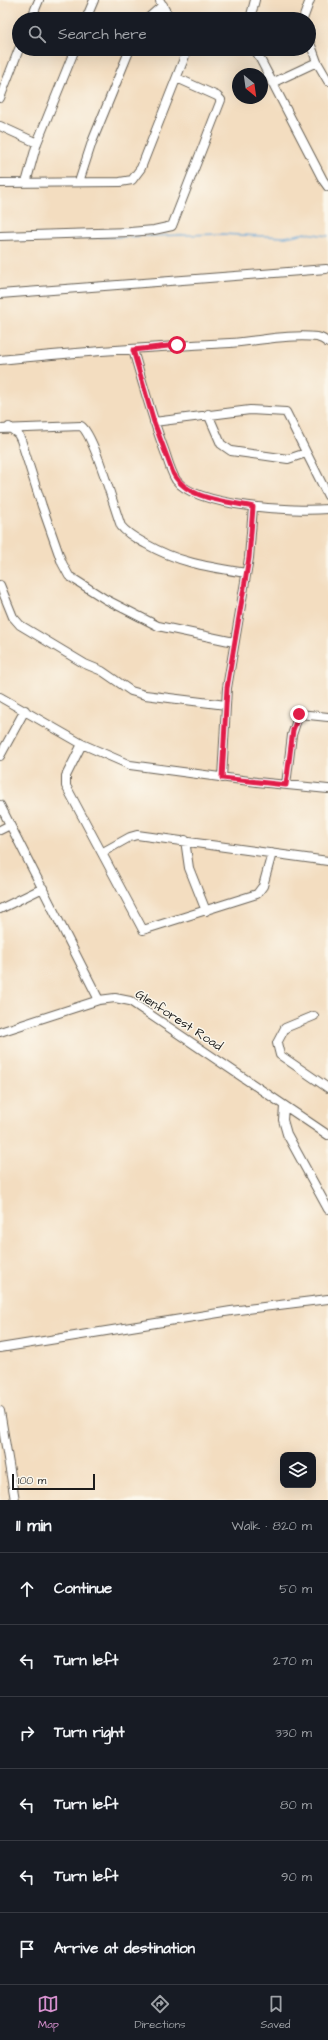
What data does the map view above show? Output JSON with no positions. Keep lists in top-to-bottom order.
{
  "streets": {
    "street": ["Glenforest Road"]
  },
  "scale_bar": "100 m",
  "north": "bottom right",
  "page": {
    "search": "Search here",
    "scale": "100 m",
    "heading": ["11 min", "Walk · 820 m"],
    "list": [
      ["Continue", "50 m"],
      ["Turn left", "270 m"],
      ["Turn right", "330 m"],
      ["Turn left", "80 m"],
      ["Turn left", "90 m"],
      "Arrive at destination"
    ],
    "nav": ["Map", "Directions", "Saved"]
  }
}
